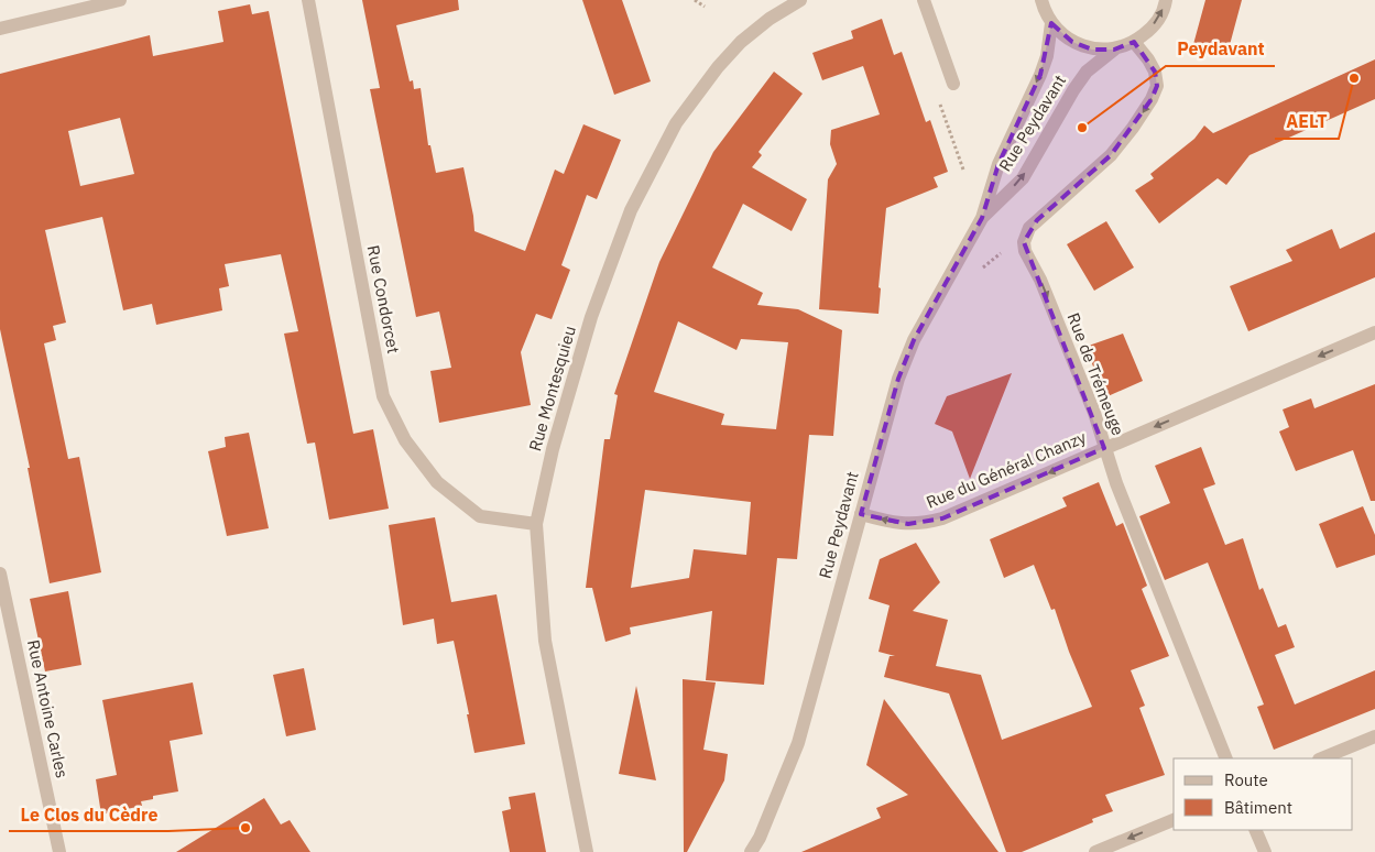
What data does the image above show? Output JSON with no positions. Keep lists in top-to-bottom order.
{
  "streets": {
    "street": [
      "Rue Peydavant",
      "Rue Condorcet",
      "Rue de Trémeuge",
      "Rue Montesquieu",
      "Rue du Général Chanzy",
      "Rue Antoine Carles"
    ]
  },
  "crossings": [
    ["Rue Peydavant", "Rue du Général Chanzy"],
    ["Rue Condorcet", "Rue Montesquieu"],
    ["Rue de Trémeuge", "Rue du Général Chanzy"]
  ],
  "one_way": ["Rue de Trémeuge", "Rue du Général Chanzy"],
  "places": ["AELT", "Peydavant", "Le Clos du Cèdre"],
  "legend": ["Route", "Bâtiment"]
}
